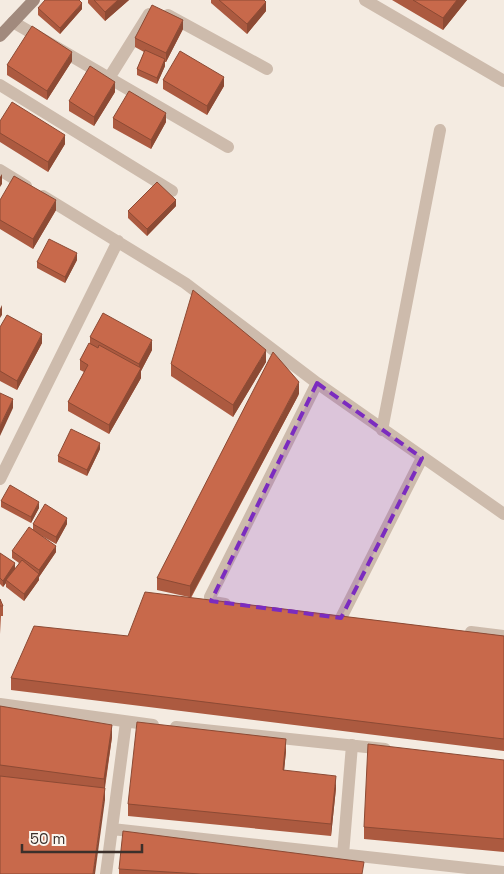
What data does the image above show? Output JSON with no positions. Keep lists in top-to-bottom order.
{
  "scale_bar": "50 m"
}
